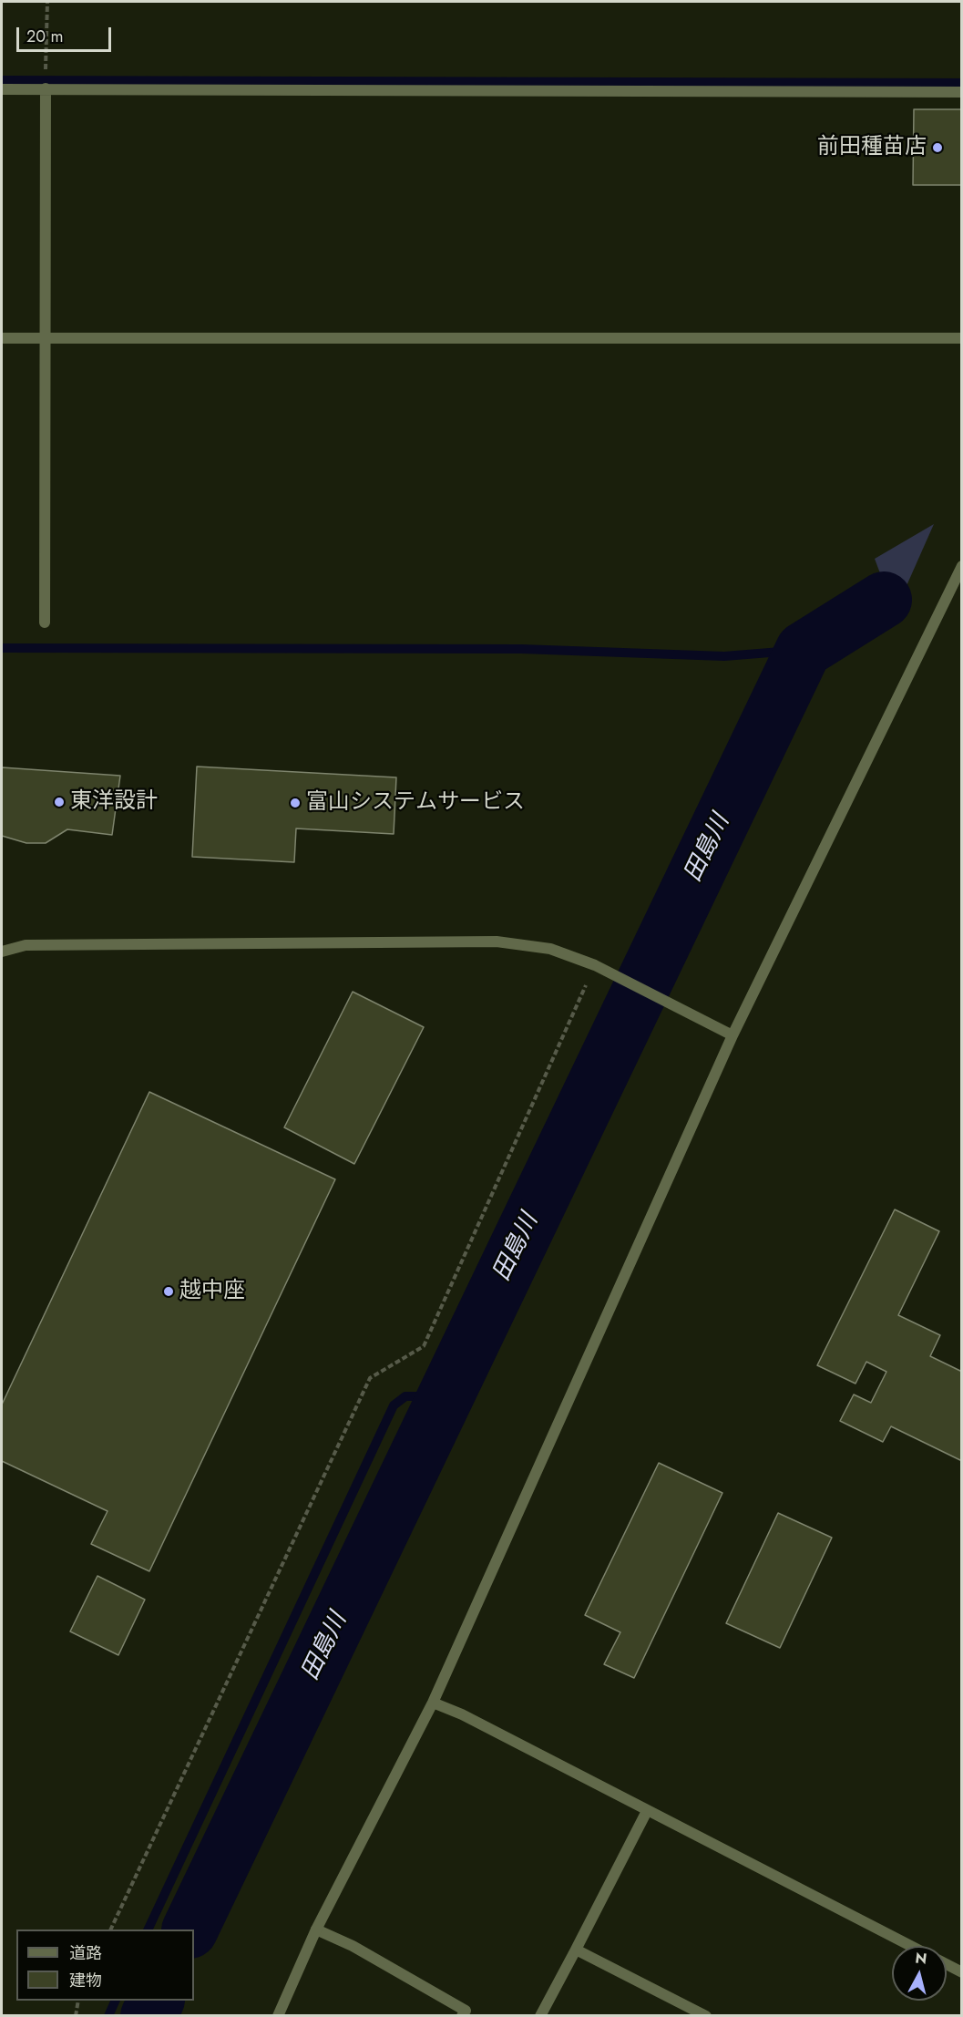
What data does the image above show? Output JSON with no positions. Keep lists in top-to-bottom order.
{
  "water": ["田島川"],
  "places": [
    "前田種苗店",
    "東洋設計",
    "富山システムサービス",
    "越中座"
  ],
  "legend": ["道路", "建物"],
  "scale_bar": "20 m",
  "north": "top"
}
